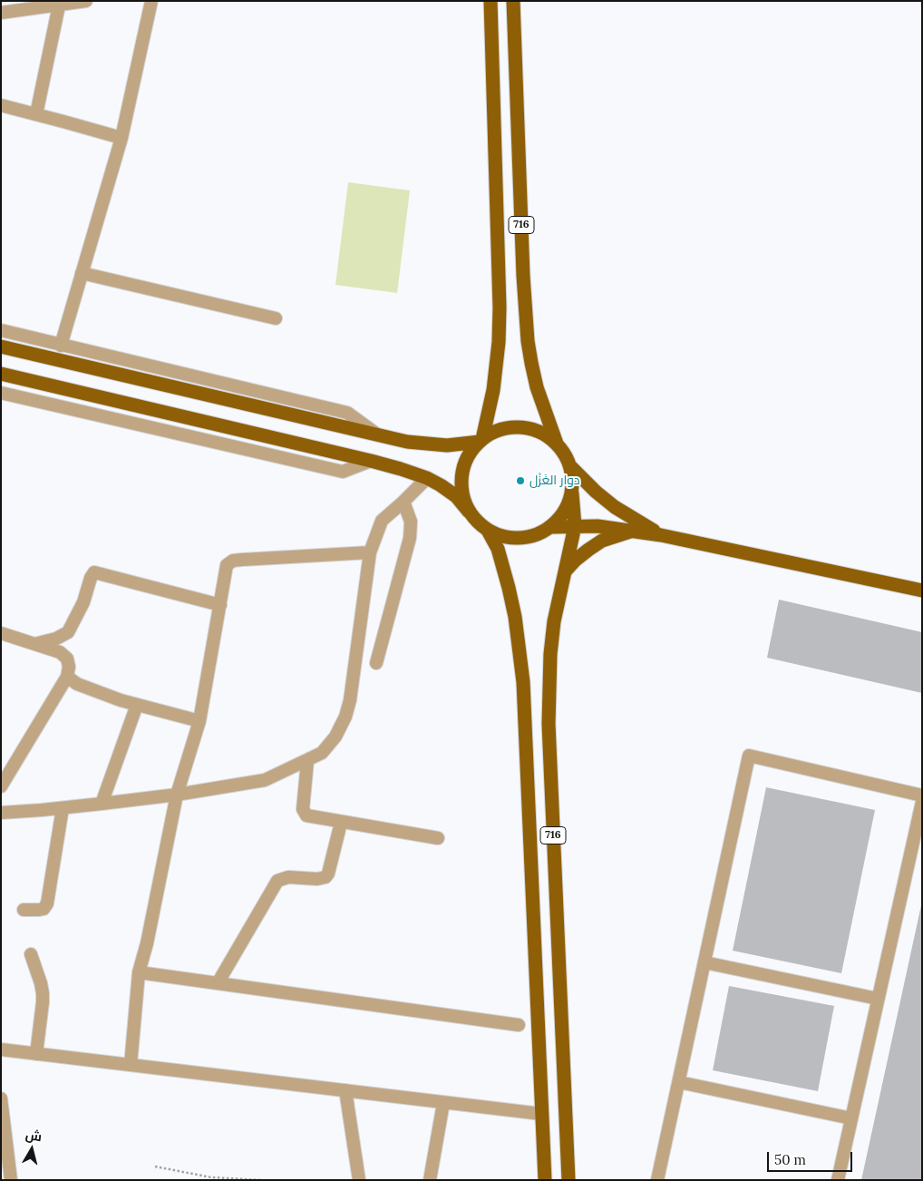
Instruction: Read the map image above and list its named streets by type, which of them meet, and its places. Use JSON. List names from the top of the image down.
{
  "streets": {
    "main road": ["716"]
  },
  "places": ["دوار الغَزْل"],
  "scale_bar": "50 m",
  "north": "top"
}
